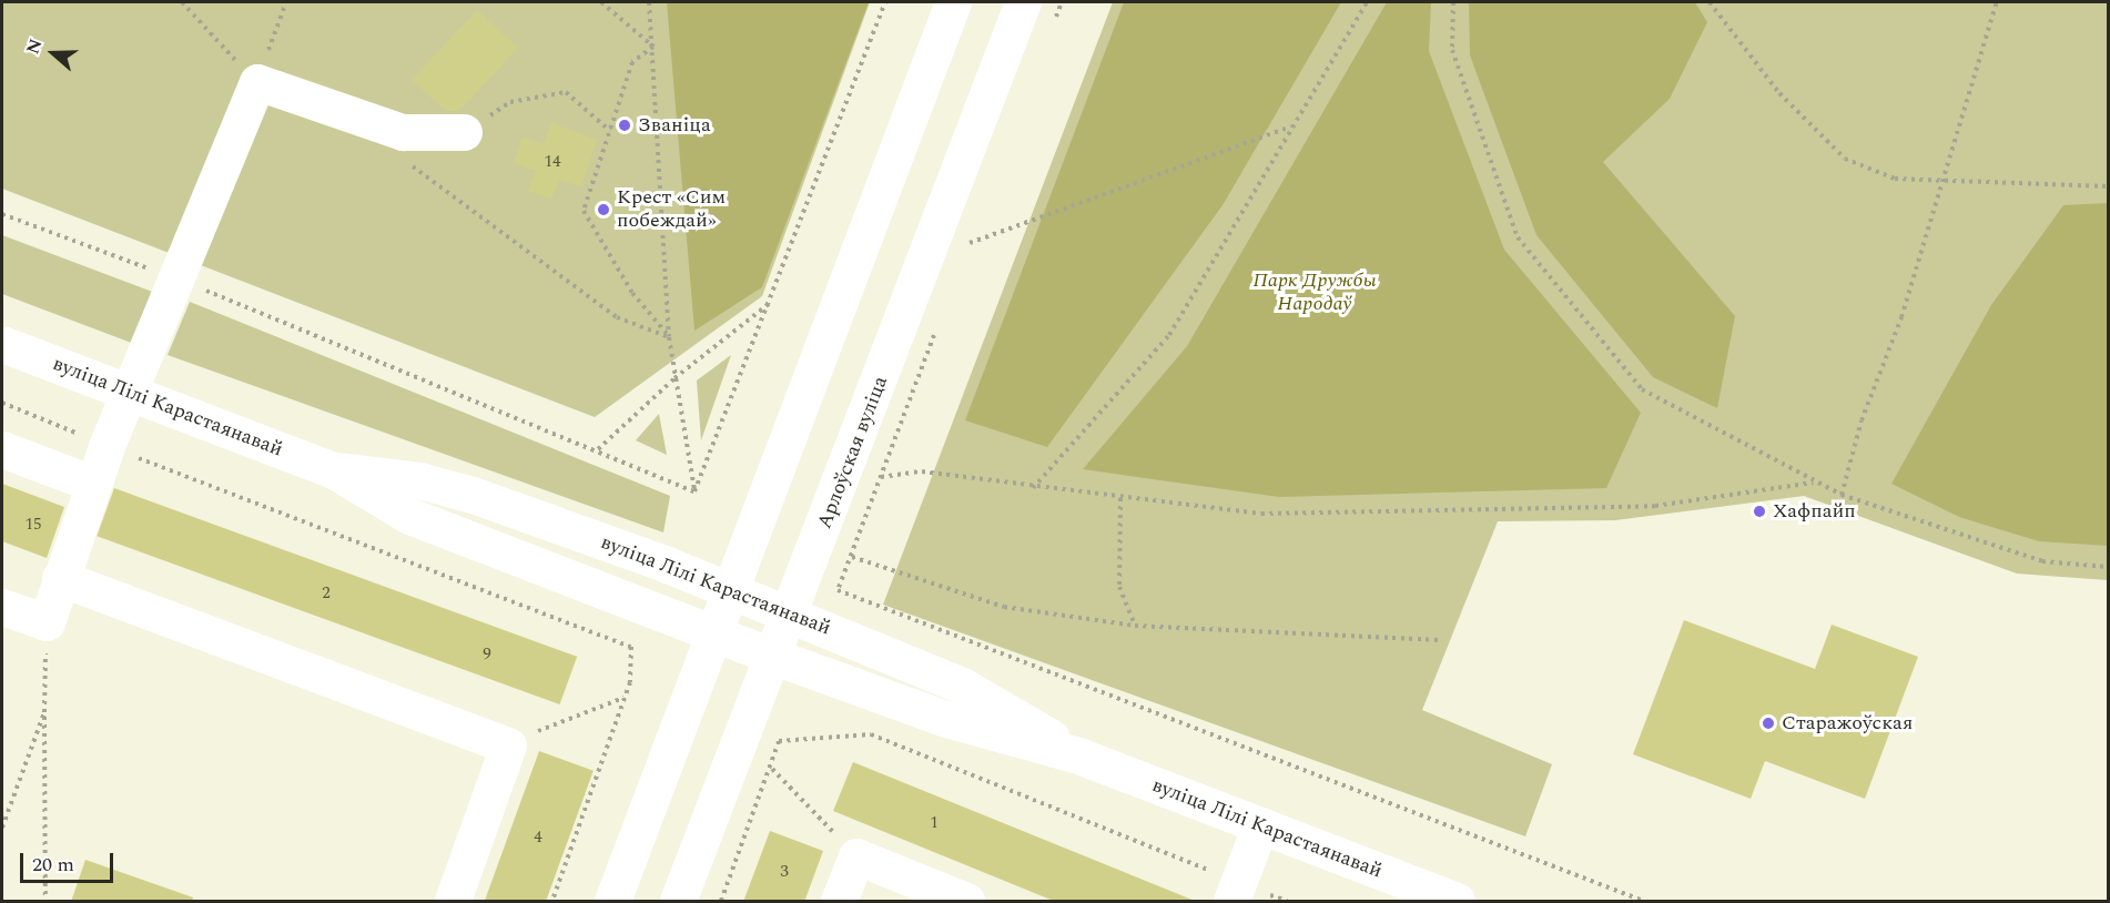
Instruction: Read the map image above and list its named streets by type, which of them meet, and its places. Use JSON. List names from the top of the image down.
{
  "streets": {
    "main road": ["вуліца Лілі Карастаянавай", "Арлоўская вуліца"]
  },
  "crossings": [
    ["вуліца Лілі Карастаянавай", "Арлоўская вуліца"]
  ],
  "parks": ["Парк Дружбы Народаў"],
  "places": [
    "Званіца",
    "Крест «Сим побеждай»",
    "Хафпайп",
    "Старажоўская"
  ],
  "house_numbers": [
    "14",
    "15",
    "2",
    "9",
    "1",
    "4",
    "3"
  ],
  "scale_bar": "20 m",
  "north": "left"
}
